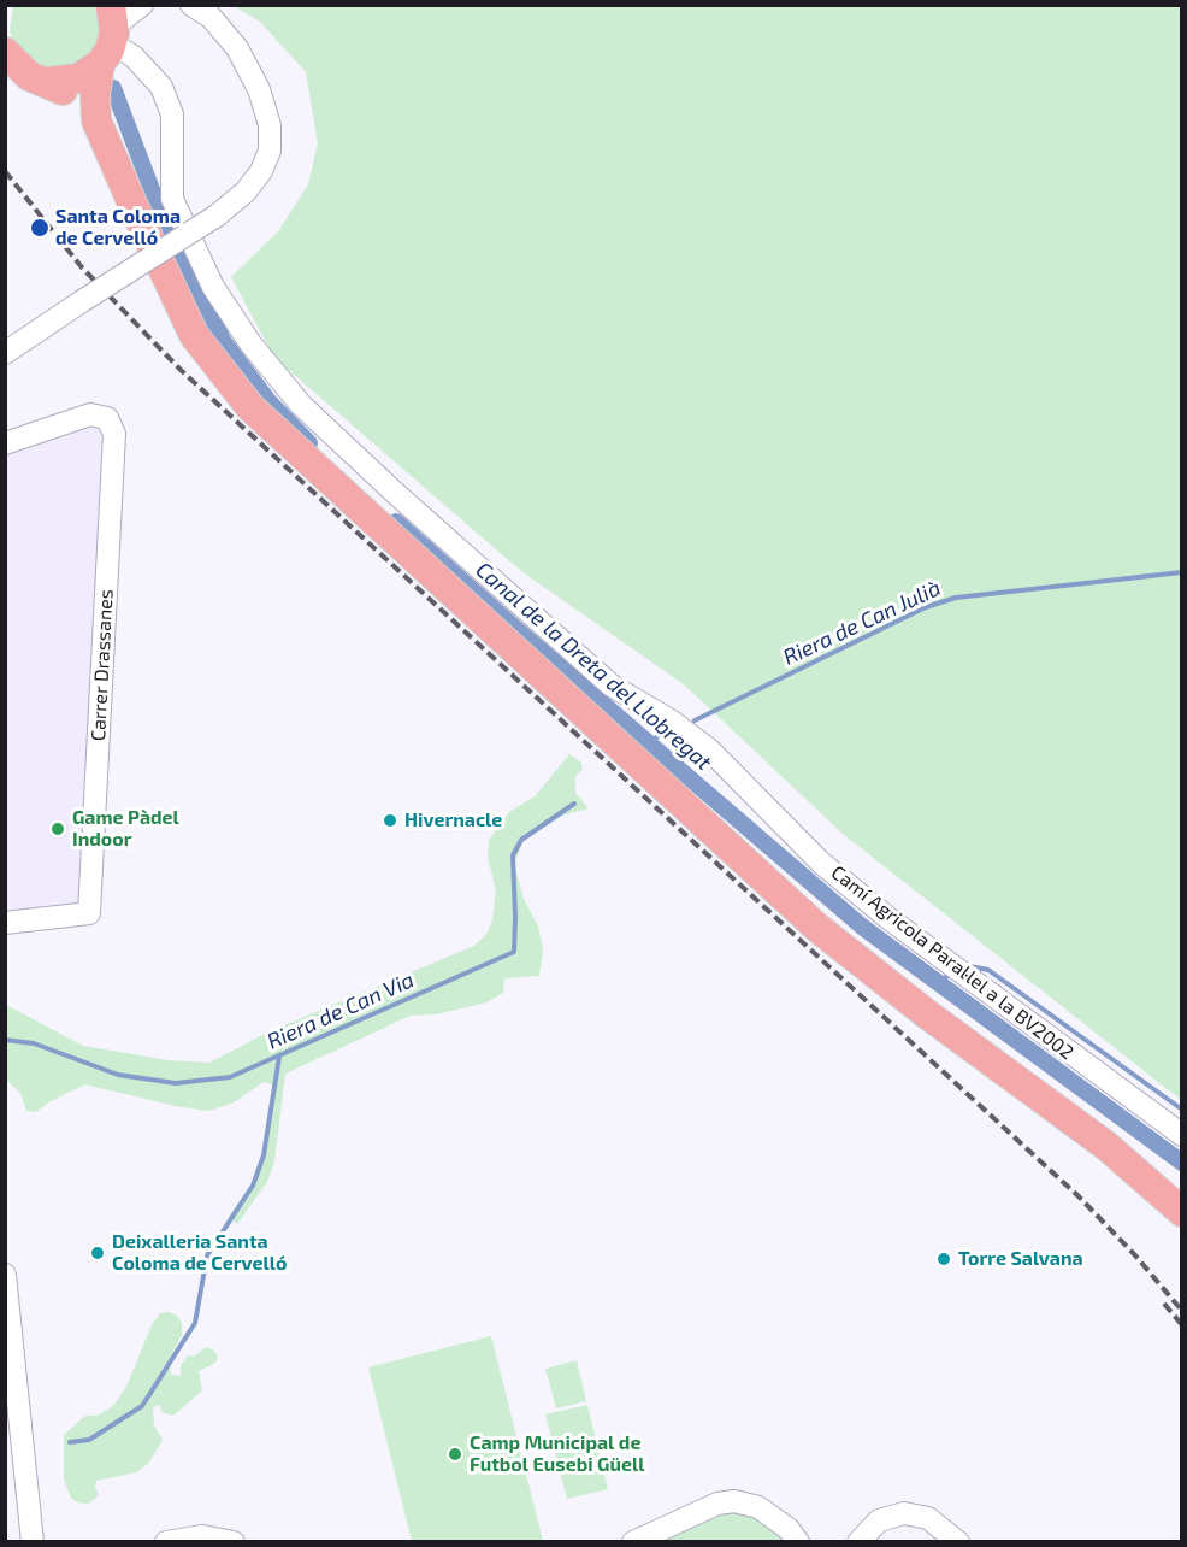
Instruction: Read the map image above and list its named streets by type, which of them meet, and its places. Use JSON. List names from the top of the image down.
{
  "streets": {
    "street": ["Carrer Drassanes", "Camí Agricola Paral·lel a la BV2002"]
  },
  "water": ["Riera de Can Julià", "Canal de la Dreta del Llobregat", "Riera de Can Via"],
  "places": [
    "Santa Coloma de Cervelló",
    "Hivernacle",
    "Game Pàdel Indoor",
    "Deixalleria Santa Coloma de Cervelló",
    "Torre Salvana",
    "Camp Municipal de Futbol Eusebi Güell"
  ]
}
